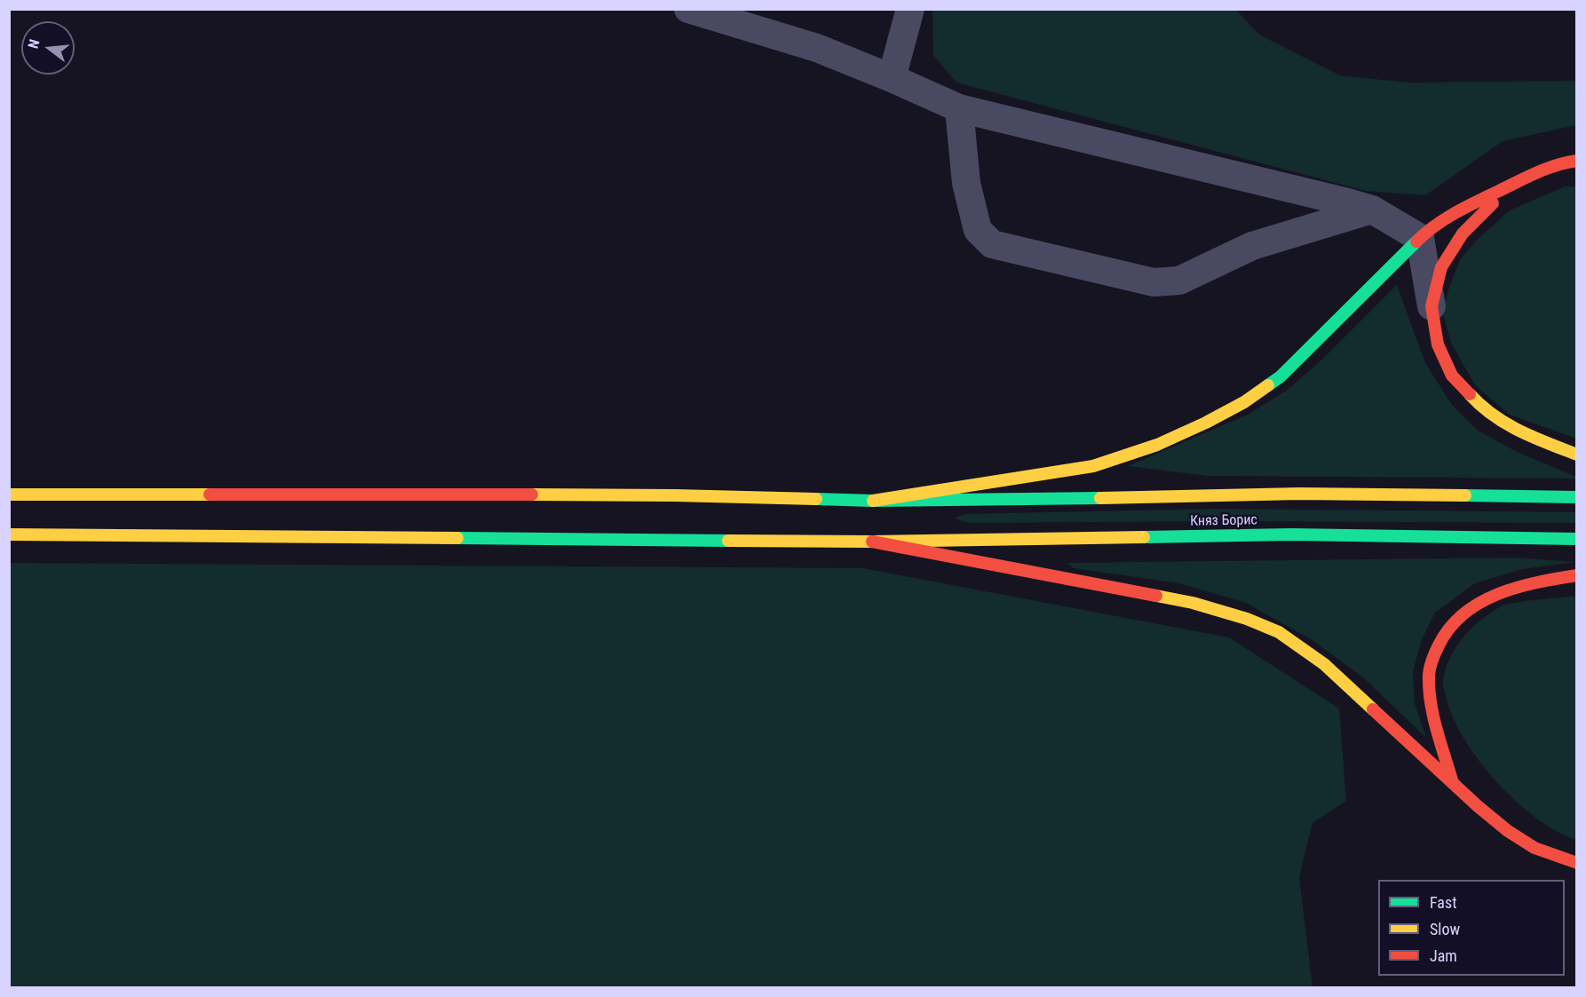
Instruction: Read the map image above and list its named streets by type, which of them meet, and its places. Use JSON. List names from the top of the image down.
{
  "streets": {
    "main road": ["Княз Борис"]
  },
  "legend": ["Fast", "Slow", "Jam"],
  "north": "left"
}
